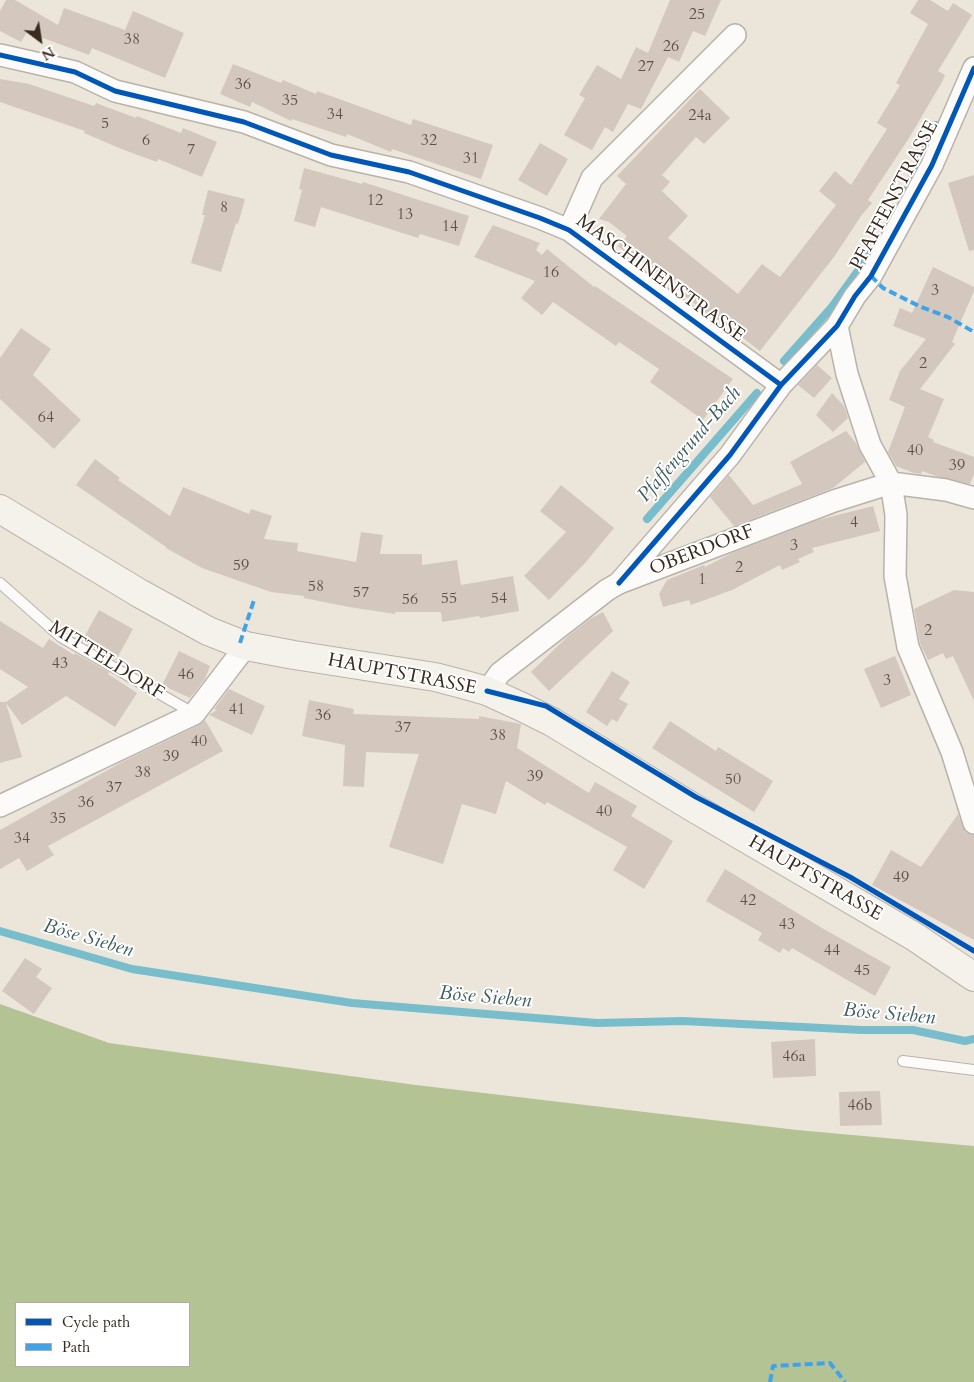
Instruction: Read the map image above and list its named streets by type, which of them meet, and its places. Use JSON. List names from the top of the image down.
{
  "streets": {
    "main road": ["HAUPTSTRASSE"],
    "street": [
      "PFAFFENSTRASSE",
      "MASCHINENSTRASSE",
      "OBERDORF",
      "MITTELDORF"
    ]
  },
  "crossings": [
    ["PFAFFENSTRASSE", "MASCHINENSTRASSE"],
    ["PFAFFENSTRASSE", "OBERDORF"],
    ["OBERDORF", "HAUPTSTRASSE"],
    ["MITTELDORF", "HAUPTSTRASSE"]
  ],
  "water": ["Pfaffengrund-Bach", "Böse Sieben"],
  "house_numbers": [
    "25",
    "38",
    "26",
    "27",
    "36",
    "35",
    "34",
    "24a",
    "5",
    "6",
    "32",
    "7",
    "31",
    "12",
    "8",
    "13",
    "14",
    "16",
    "3",
    "2",
    "64",
    "40",
    "39",
    "4",
    "3",
    "59",
    "2",
    "1",
    "58",
    "57",
    "55",
    "54",
    "56",
    "2",
    "43",
    "46",
    "3",
    "41",
    "36",
    "37",
    "38",
    "40",
    "39",
    "38",
    "39",
    "50",
    "37",
    "36",
    "40",
    "35",
    "34",
    "49",
    "42",
    "43",
    "44",
    "45",
    "46a",
    "46b"
  ],
  "legend": ["Cycle path", "Path"],
  "north": "bottom right"
}
